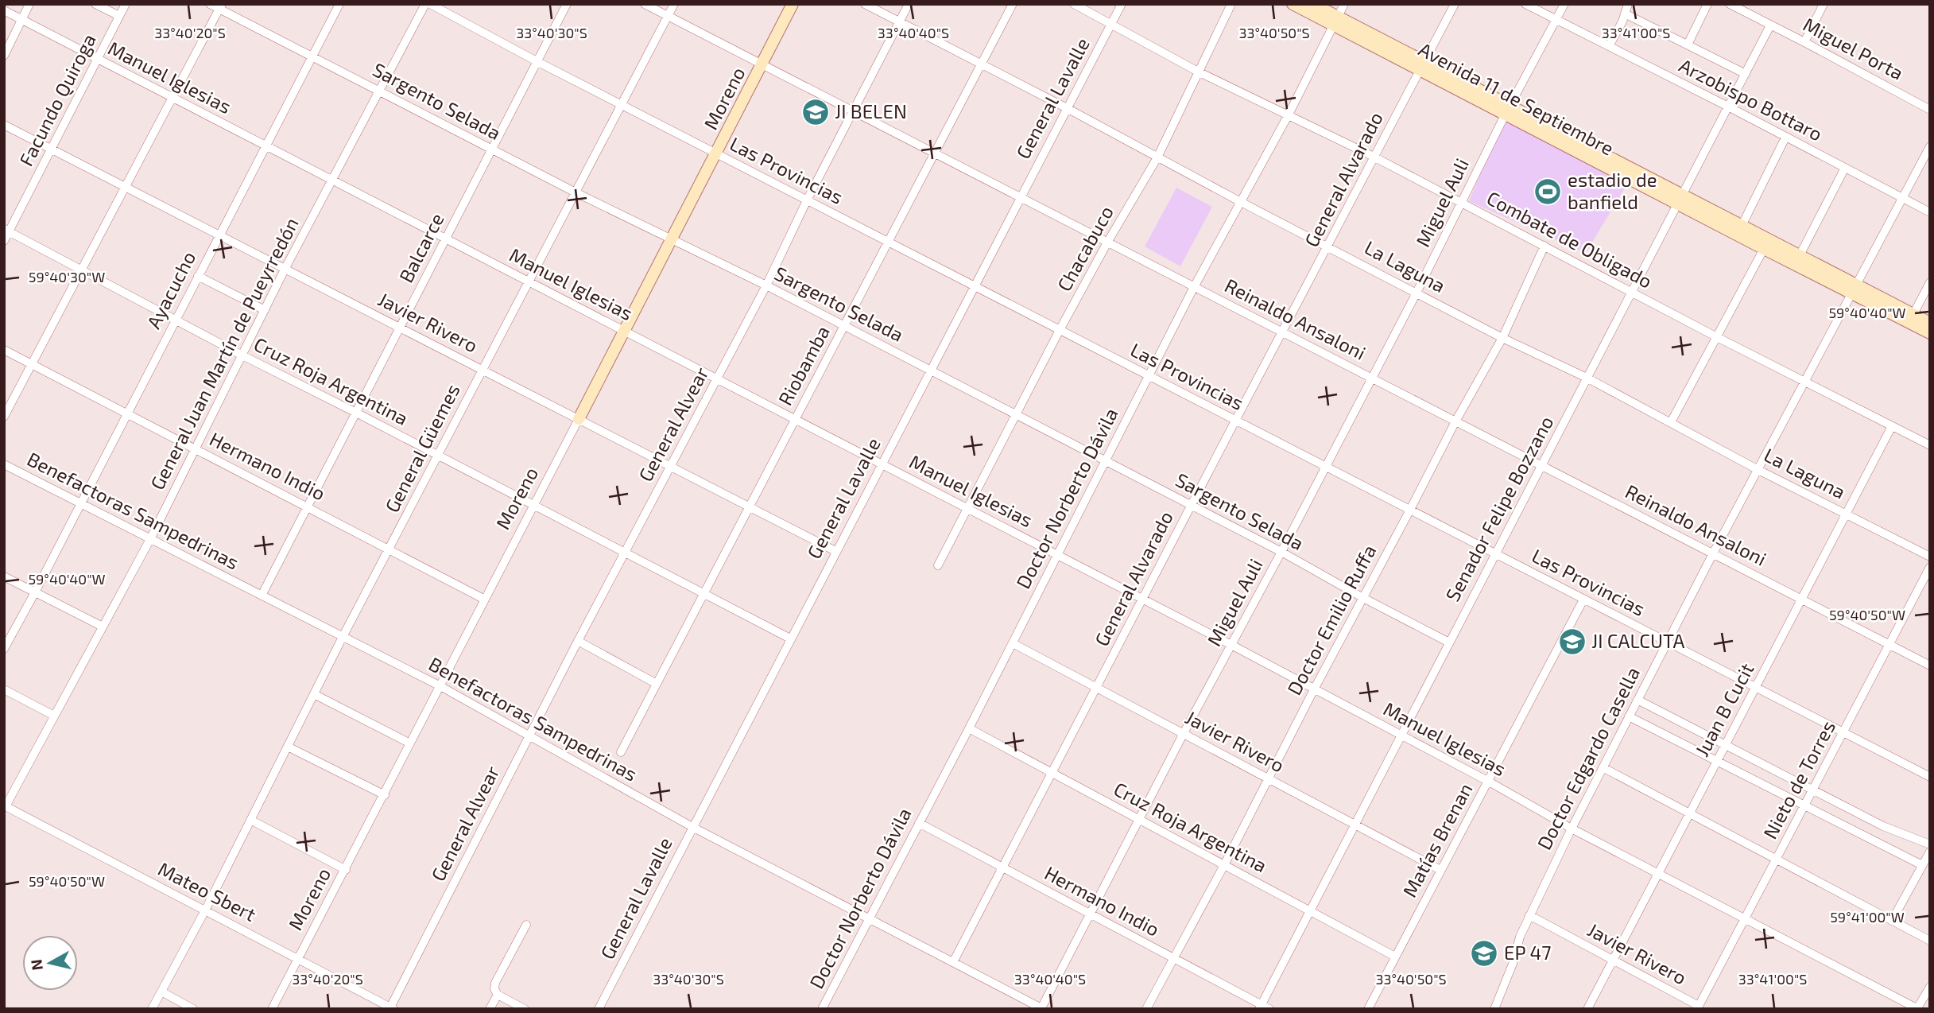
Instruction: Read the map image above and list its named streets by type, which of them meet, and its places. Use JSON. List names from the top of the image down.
{
  "streets": {
    "main road": ["Moreno", "Avenida 11 de Septiembre"],
    "street": [
      "Miguel Porta",
      "Manuel Iglesias",
      "General Lavalle",
      "Facundo Quiroga",
      "Arzobispo Bottaro",
      "Sargento Selada",
      "Las Provincias",
      "General Alvarado",
      "Miguel Auli",
      "Combate de Obligado",
      "Balcarce",
      "Chacabuco",
      "La Laguna",
      "Ayacucho",
      "Reinaldo Ansaloni",
      "Javier Rivero",
      "General Juan Martín de Pueyrredón",
      "Riobamba",
      "Cruz Roja Argentina",
      "General Alvear",
      "General Güemes",
      "Hermano Indio",
      "Doctor Norberto Dávila",
      "Senador Felipe Bozzano",
      "Benefactoras Sampedrinas",
      "Doctor Emilio Ruffa",
      "Juan B Cucit",
      "Doctor Edgardo Casella",
      "Nieto de Torres",
      "Matías Brenan",
      "Mateo Sbert"
    ]
  },
  "crossings": [
    ["Miguel Porta", "Senador Felipe Bozzano"],
    ["Manuel Iglesias", "Moreno"],
    ["Manuel Iglesias", "General Lavalle"],
    ["Manuel Iglesias", "Facundo Quiroga"],
    ["Manuel Iglesias", "General Alvarado"],
    ["Manuel Iglesias", "Miguel Auli"],
    ["Manuel Iglesias", "Balcarce"],
    ["Manuel Iglesias", "Chacabuco"],
    ["Manuel Iglesias", "Ayacucho"],
    ["Manuel Iglesias", "General Juan Martín de Pueyrredón"],
    ["Manuel Iglesias", "Riobamba"],
    ["Manuel Iglesias", "General Alvear"],
    ["Manuel Iglesias", "General Güemes"],
    ["Manuel Iglesias", "Doctor Norberto Dávila"],
    ["Manuel Iglesias", "Senador Felipe Bozzano"],
    ["Manuel Iglesias", "Doctor Emilio Ruffa"],
    ["Manuel Iglesias", "Juan B Cucit"],
    ["Manuel Iglesias", "Doctor Edgardo Casella"],
    ["Manuel Iglesias", "Nieto de Torres"],
    ["Manuel Iglesias", "Matías Brenan"],
    ["Moreno", "Sargento Selada"],
    ["Moreno", "Las Provincias"],
    ["Moreno", "Reinaldo Ansaloni"],
    ["Moreno", "Javier Rivero"],
    ["Moreno", "Cruz Roja Argentina"],
    ["Moreno", "Hermano Indio"],
    ["Moreno", "Benefactoras Sampedrinas"],
    ["Moreno", "Mateo Sbert"],
    ["General Lavalle", "Sargento Selada"],
    ["General Lavalle", "Las Provincias"],
    ["General Lavalle", "Combate de Obligado"],
    ["General Lavalle", "La Laguna"],
    ["General Lavalle", "Reinaldo Ansaloni"],
    ["General Lavalle", "Javier Rivero"],
    ["General Lavalle", "Cruz Roja Argentina"],
    ["General Lavalle", "Benefactoras Sampedrinas"],
    ["Avenida 11 de Septiembre", "General Alvarado"],
    ["Avenida 11 de Septiembre", "Miguel Auli"],
    ["Avenida 11 de Septiembre", "Doctor Norberto Dávila"],
    ["Avenida 11 de Septiembre", "Senador Felipe Bozzano"],
    ["Avenida 11 de Septiembre", "Doctor Edgardo Casella"],
    ["Facundo Quiroga", "Javier Rivero"],
    ["Facundo Quiroga", "Cruz Roja Argentina"],
    ["Arzobispo Bottaro", "Miguel Auli"],
    ["Arzobispo Bottaro", "Senador Felipe Bozzano"],
    ["Arzobispo Bottaro", "Doctor Edgardo Casella"],
    ["Sargento Selada", "General Alvarado"],
    ["Sargento Selada", "Miguel Auli"],
    ["Sargento Selada", "Balcarce"],
    ["Sargento Selada", "Chacabuco"],
    ["Sargento Selada", "Ayacucho"],
    ["Sargento Selada", "General Juan Martín de Pueyrredón"],
    ["Sargento Selada", "Riobamba"],
    ["Sargento Selada", "General Alvear"],
    ["Sargento Selada", "General Güemes"],
    ["Sargento Selada", "Doctor Norberto Dávila"],
    ["Sargento Selada", "Senador Felipe Bozzano"],
    ["Sargento Selada", "Doctor Emilio Ruffa"],
    ["Las Provincias", "General Alvarado"],
    ["Las Provincias", "Miguel Auli"],
    ["Las Provincias", "Balcarce"],
    ["Las Provincias", "Chacabuco"],
    ["Las Provincias", "Riobamba"],
    ["Las Provincias", "General Alvear"],
    ["Las Provincias", "General Güemes"],
    ["Las Provincias", "Doctor Norberto Dávila"],
    ["Las Provincias", "Senador Felipe Bozzano"],
    ["Las Provincias", "Doctor Emilio Ruffa"],
    ["Las Provincias", "Juan B Cucit"],
    ["Las Provincias", "Doctor Edgardo Casella"],
    ["Las Provincias", "Nieto de Torres"],
    ["Las Provincias", "Matías Brenan"],
    ["General Alvarado", "Combate de Obligado"],
    ["General Alvarado", "La Laguna"],
    ["General Alvarado", "Reinaldo Ansaloni"],
    ["General Alvarado", "Javier Rivero"],
    ["General Alvarado", "Cruz Roja Argentina"],
    ["General Alvarado", "Hermano Indio"],
    ["General Alvarado", "Benefactoras Sampedrinas"],
    ["Miguel Auli", "Combate de Obligado"],
    ["Miguel Auli", "La Laguna"],
    ["Miguel Auli", "Reinaldo Ansaloni"],
    ["Miguel Auli", "Javier Rivero"],
    ["Miguel Auli", "Cruz Roja Argentina"],
    ["Miguel Auli", "Hermano Indio"],
    ["Miguel Auli", "Benefactoras Sampedrinas"],
    ["Combate de Obligado", "Chacabuco"],
    ["Combate de Obligado", "Doctor Norberto Dávila"],
    ["Combate de Obligado", "Senador Felipe Bozzano"],
    ["Combate de Obligado", "Doctor Emilio Ruffa"],
    ["Combate de Obligado", "Juan B Cucit"],
    ["Combate de Obligado", "Doctor Edgardo Casella"],
    ["Balcarce", "Javier Rivero"],
    ["Balcarce", "Cruz Roja Argentina"],
    ["Balcarce", "Hermano Indio"],
    ["Balcarce", "Benefactoras Sampedrinas"],
    ["Chacabuco", "La Laguna"],
    ["Chacabuco", "Reinaldo Ansaloni"],
    ["La Laguna", "Riobamba"],
    ["La Laguna", "General Alvear"],
    ["La Laguna", "Doctor Norberto Dávila"],
    ["La Laguna", "Senador Felipe Bozzano"],
    ["La Laguna", "Doctor Emilio Ruffa"],
    ["La Laguna", "Juan B Cucit"],
    ["La Laguna", "Doctor Edgardo Casella"],
    ["Ayacucho", "Javier Rivero"],
    ["Ayacucho", "Cruz Roja Argentina"],
    ["Ayacucho", "Hermano Indio"],
    ["Ayacucho", "Benefactoras Sampedrinas"],
    ["Reinaldo Ansaloni", "Riobamba"],
    ["Reinaldo Ansaloni", "General Alvear"],
    ["Reinaldo Ansaloni", "General Güemes"],
    ["Reinaldo Ansaloni", "Doctor Norberto Dávila"],
    ["Reinaldo Ansaloni", "Senador Felipe Bozzano"],
    ["Reinaldo Ansaloni", "Doctor Emilio Ruffa"],
    ["Reinaldo Ansaloni", "Juan B Cucit"],
    ["Reinaldo Ansaloni", "Doctor Edgardo Casella"],
    ["Reinaldo Ansaloni", "Nieto de Torres"],
    ["Javier Rivero", "General Juan Martín de Pueyrredón"],
    ["Javier Rivero", "Riobamba"],
    ["Javier Rivero", "General Alvear"],
    ["Javier Rivero", "General Güemes"],
    ["Javier Rivero", "Doctor Norberto Dávila"],
    ["Javier Rivero", "Senador Felipe Bozzano"],
    ["Javier Rivero", "Doctor Emilio Ruffa"],
    ["Javier Rivero", "Juan B Cucit"],
    ["Javier Rivero", "Doctor Edgardo Casella"],
    ["Javier Rivero", "Nieto de Torres"],
    ["Javier Rivero", "Matías Brenan"],
    ["General Juan Martín de Pueyrredón", "Cruz Roja Argentina"],
    ["General Juan Martín de Pueyrredón", "Hermano Indio"],
    ["General Juan Martín de Pueyrredón", "Benefactoras Sampedrinas"],
    ["General Juan Martín de Pueyrredón", "Mateo Sbert"],
    ["Riobamba", "Cruz Roja Argentina"],
    ["Cruz Roja Argentina", "General Alvear"],
    ["Cruz Roja Argentina", "General Güemes"],
    ["Cruz Roja Argentina", "Doctor Norberto Dávila"],
    ["Cruz Roja Argentina", "Senador Felipe Bozzano"],
    ["Cruz Roja Argentina", "Doctor Emilio Ruffa"],
    ["Cruz Roja Argentina", "Matías Brenan"],
    ["General Alvear", "Benefactoras Sampedrinas"],
    ["General Alvear", "Mateo Sbert"],
    ["General Güemes", "Hermano Indio"],
    ["General Güemes", "Benefactoras Sampedrinas"],
    ["General Güemes", "Mateo Sbert"],
    ["Hermano Indio", "Doctor Norberto Dávila"],
    ["Hermano Indio", "Senador Felipe Bozzano"],
    ["Hermano Indio", "Doctor Emilio Ruffa"],
    ["Doctor Norberto Dávila", "Benefactoras Sampedrinas"]
  ],
  "places": {
    "school or university": ["JI BELEN", "JI CALCUTA", "EP 47"],
    "sports": ["estadio de banfield"]
  },
  "north": "left",
  "coordinates": [
    "33°40'20\"S",
    "33°40'30\"S",
    "33°40'40\"S",
    "33°40'50\"S",
    "33°41'00\"S",
    "59°40'30\"W",
    "59°40'40\"W",
    "59°40'50\"W",
    "59°41'00\"W"
  ]
}
